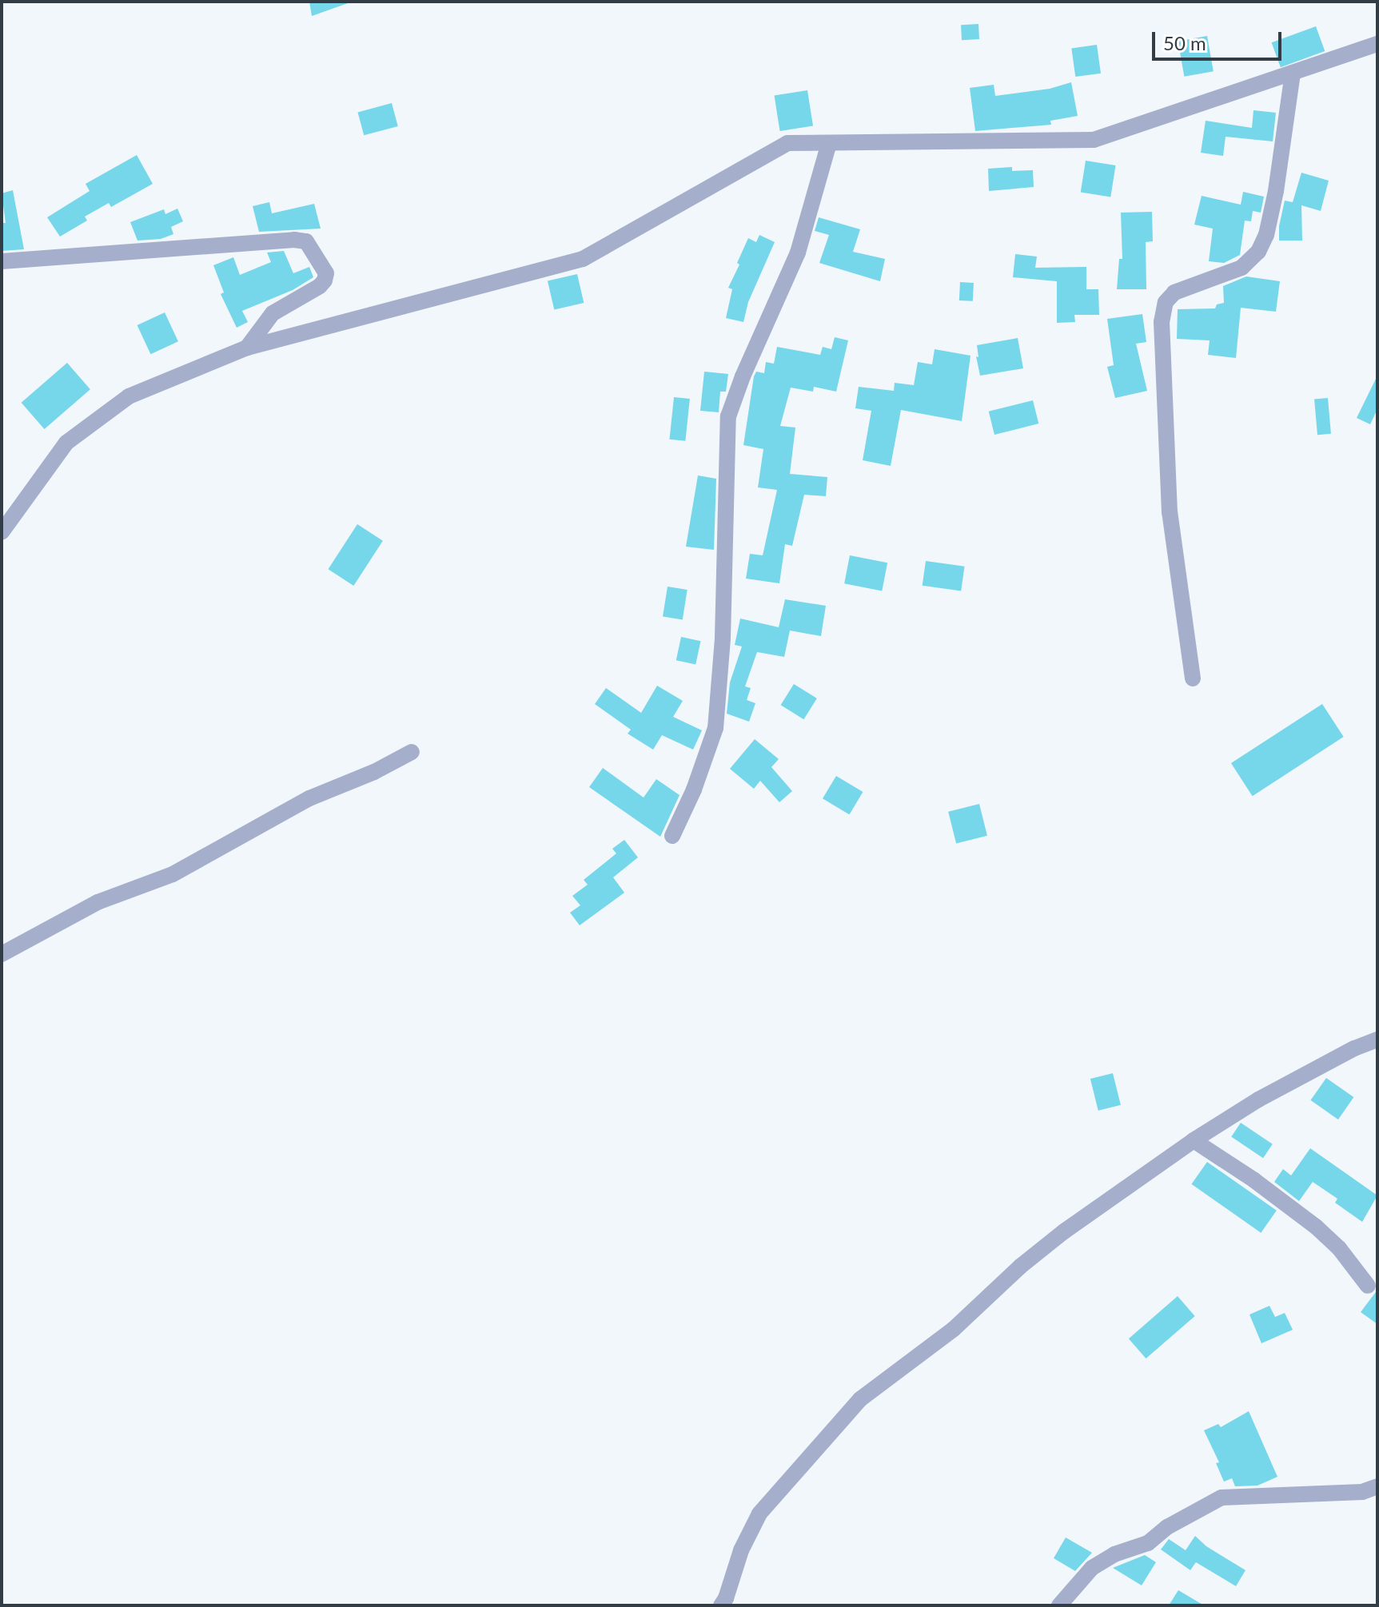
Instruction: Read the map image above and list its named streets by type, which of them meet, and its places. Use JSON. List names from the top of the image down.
{
  "scale_bar": "50 m"
}
